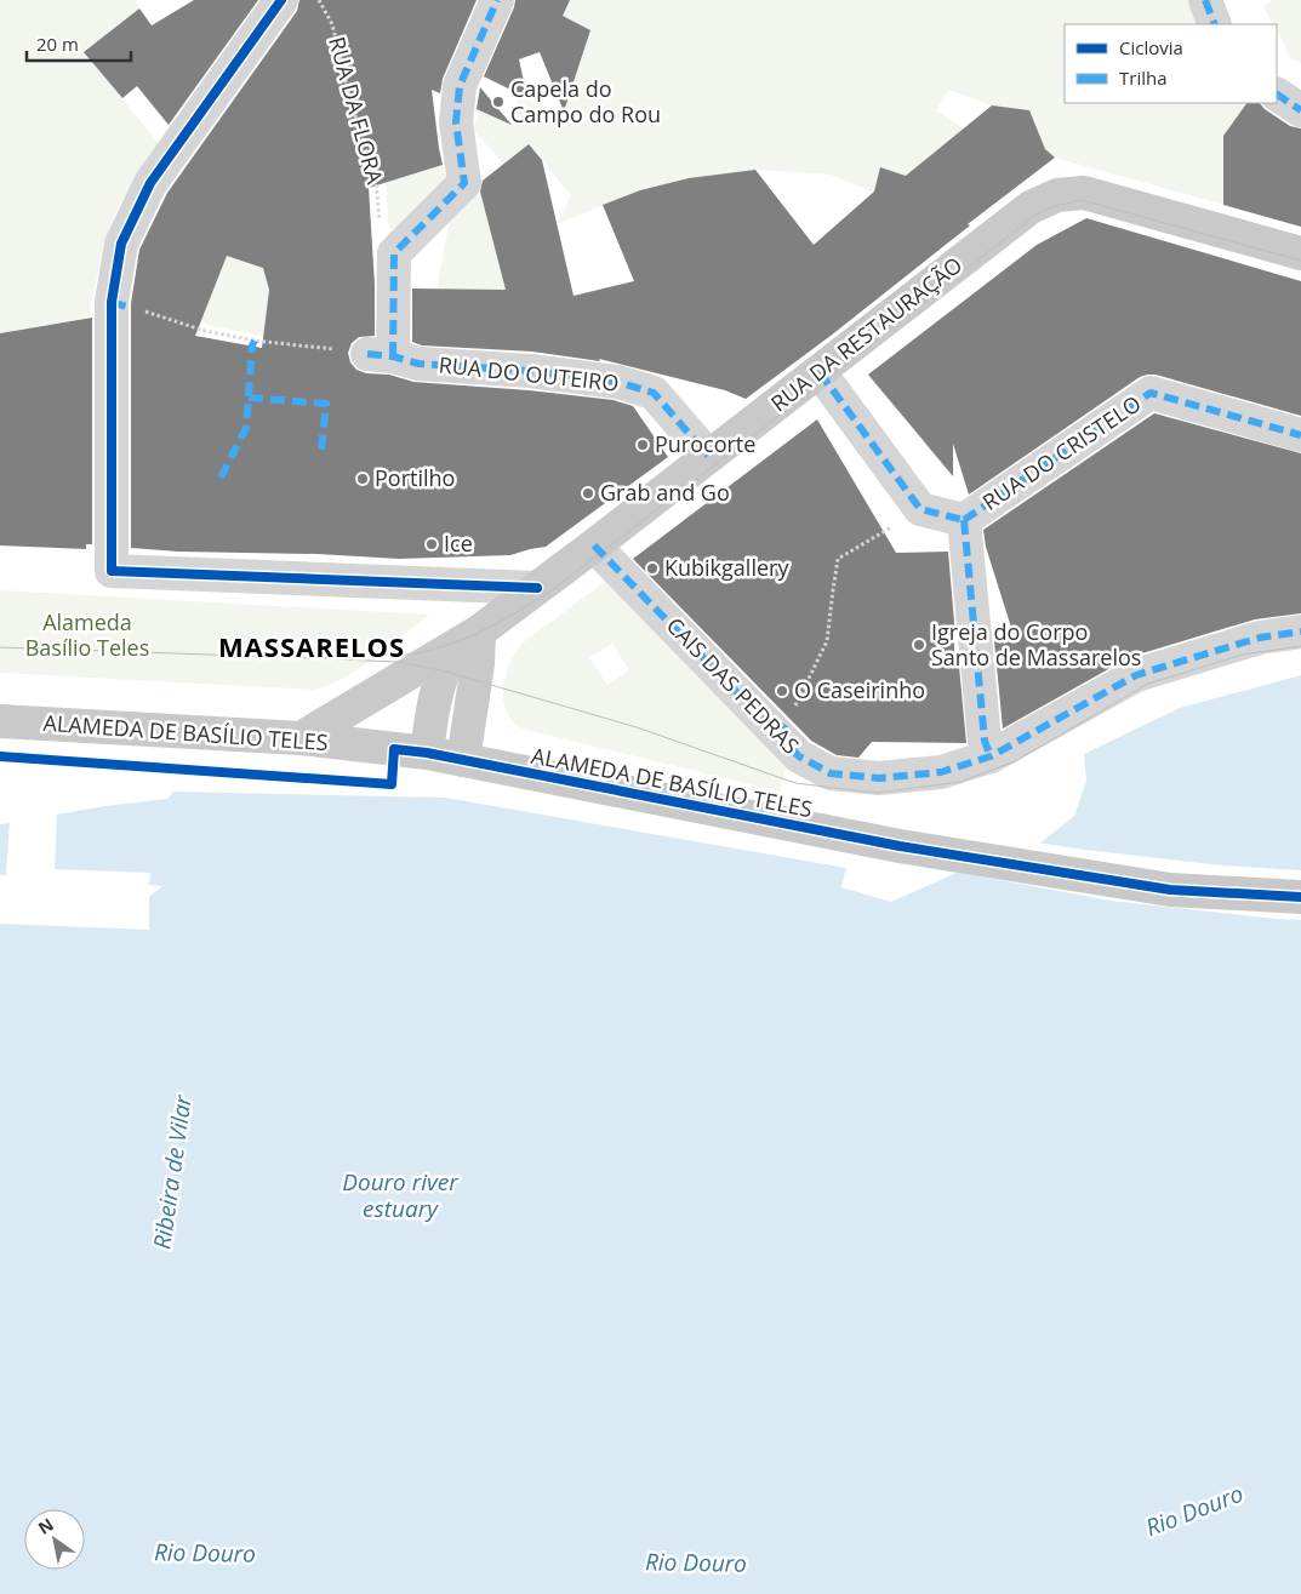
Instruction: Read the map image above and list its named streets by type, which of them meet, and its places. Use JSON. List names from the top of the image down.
{
  "streets": {
    "main road": ["RUA DA RESTAURAÇÃO", "ALAMEDA DE BASÍLIO TELES"],
    "street": ["RUA DO OUTEIRO", "RUA DO CRISTELO", "CAIS DAS PEDRAS"],
    "path": ["RUA DA FLORA"]
  },
  "crossings": [
    ["RUA DA RESTAURAÇÃO", "RUA DO OUTEIRO"],
    ["RUA DA RESTAURAÇÃO", "CAIS DAS PEDRAS"],
    ["RUA DA RESTAURAÇÃO", "ALAMEDA DE BASÍLIO TELES"]
  ],
  "districts": ["MASSARELOS"],
  "water": ["Ribeira de Vilar", "Douro river estuary", "Rio Douro"],
  "parks": ["Alameda Basílio Teles"],
  "places": [
    "Capela do Campo do Rou",
    "Purocorte",
    "Portilho",
    "Grab and Go",
    "Ice",
    "Kubikgallery",
    "Igreja do Corpo Santo de Massarelos",
    "O Caseirinho"
  ],
  "legend": ["Ciclovia", "Trilha"],
  "scale_bar": "20 m",
  "north": "top left"
}
